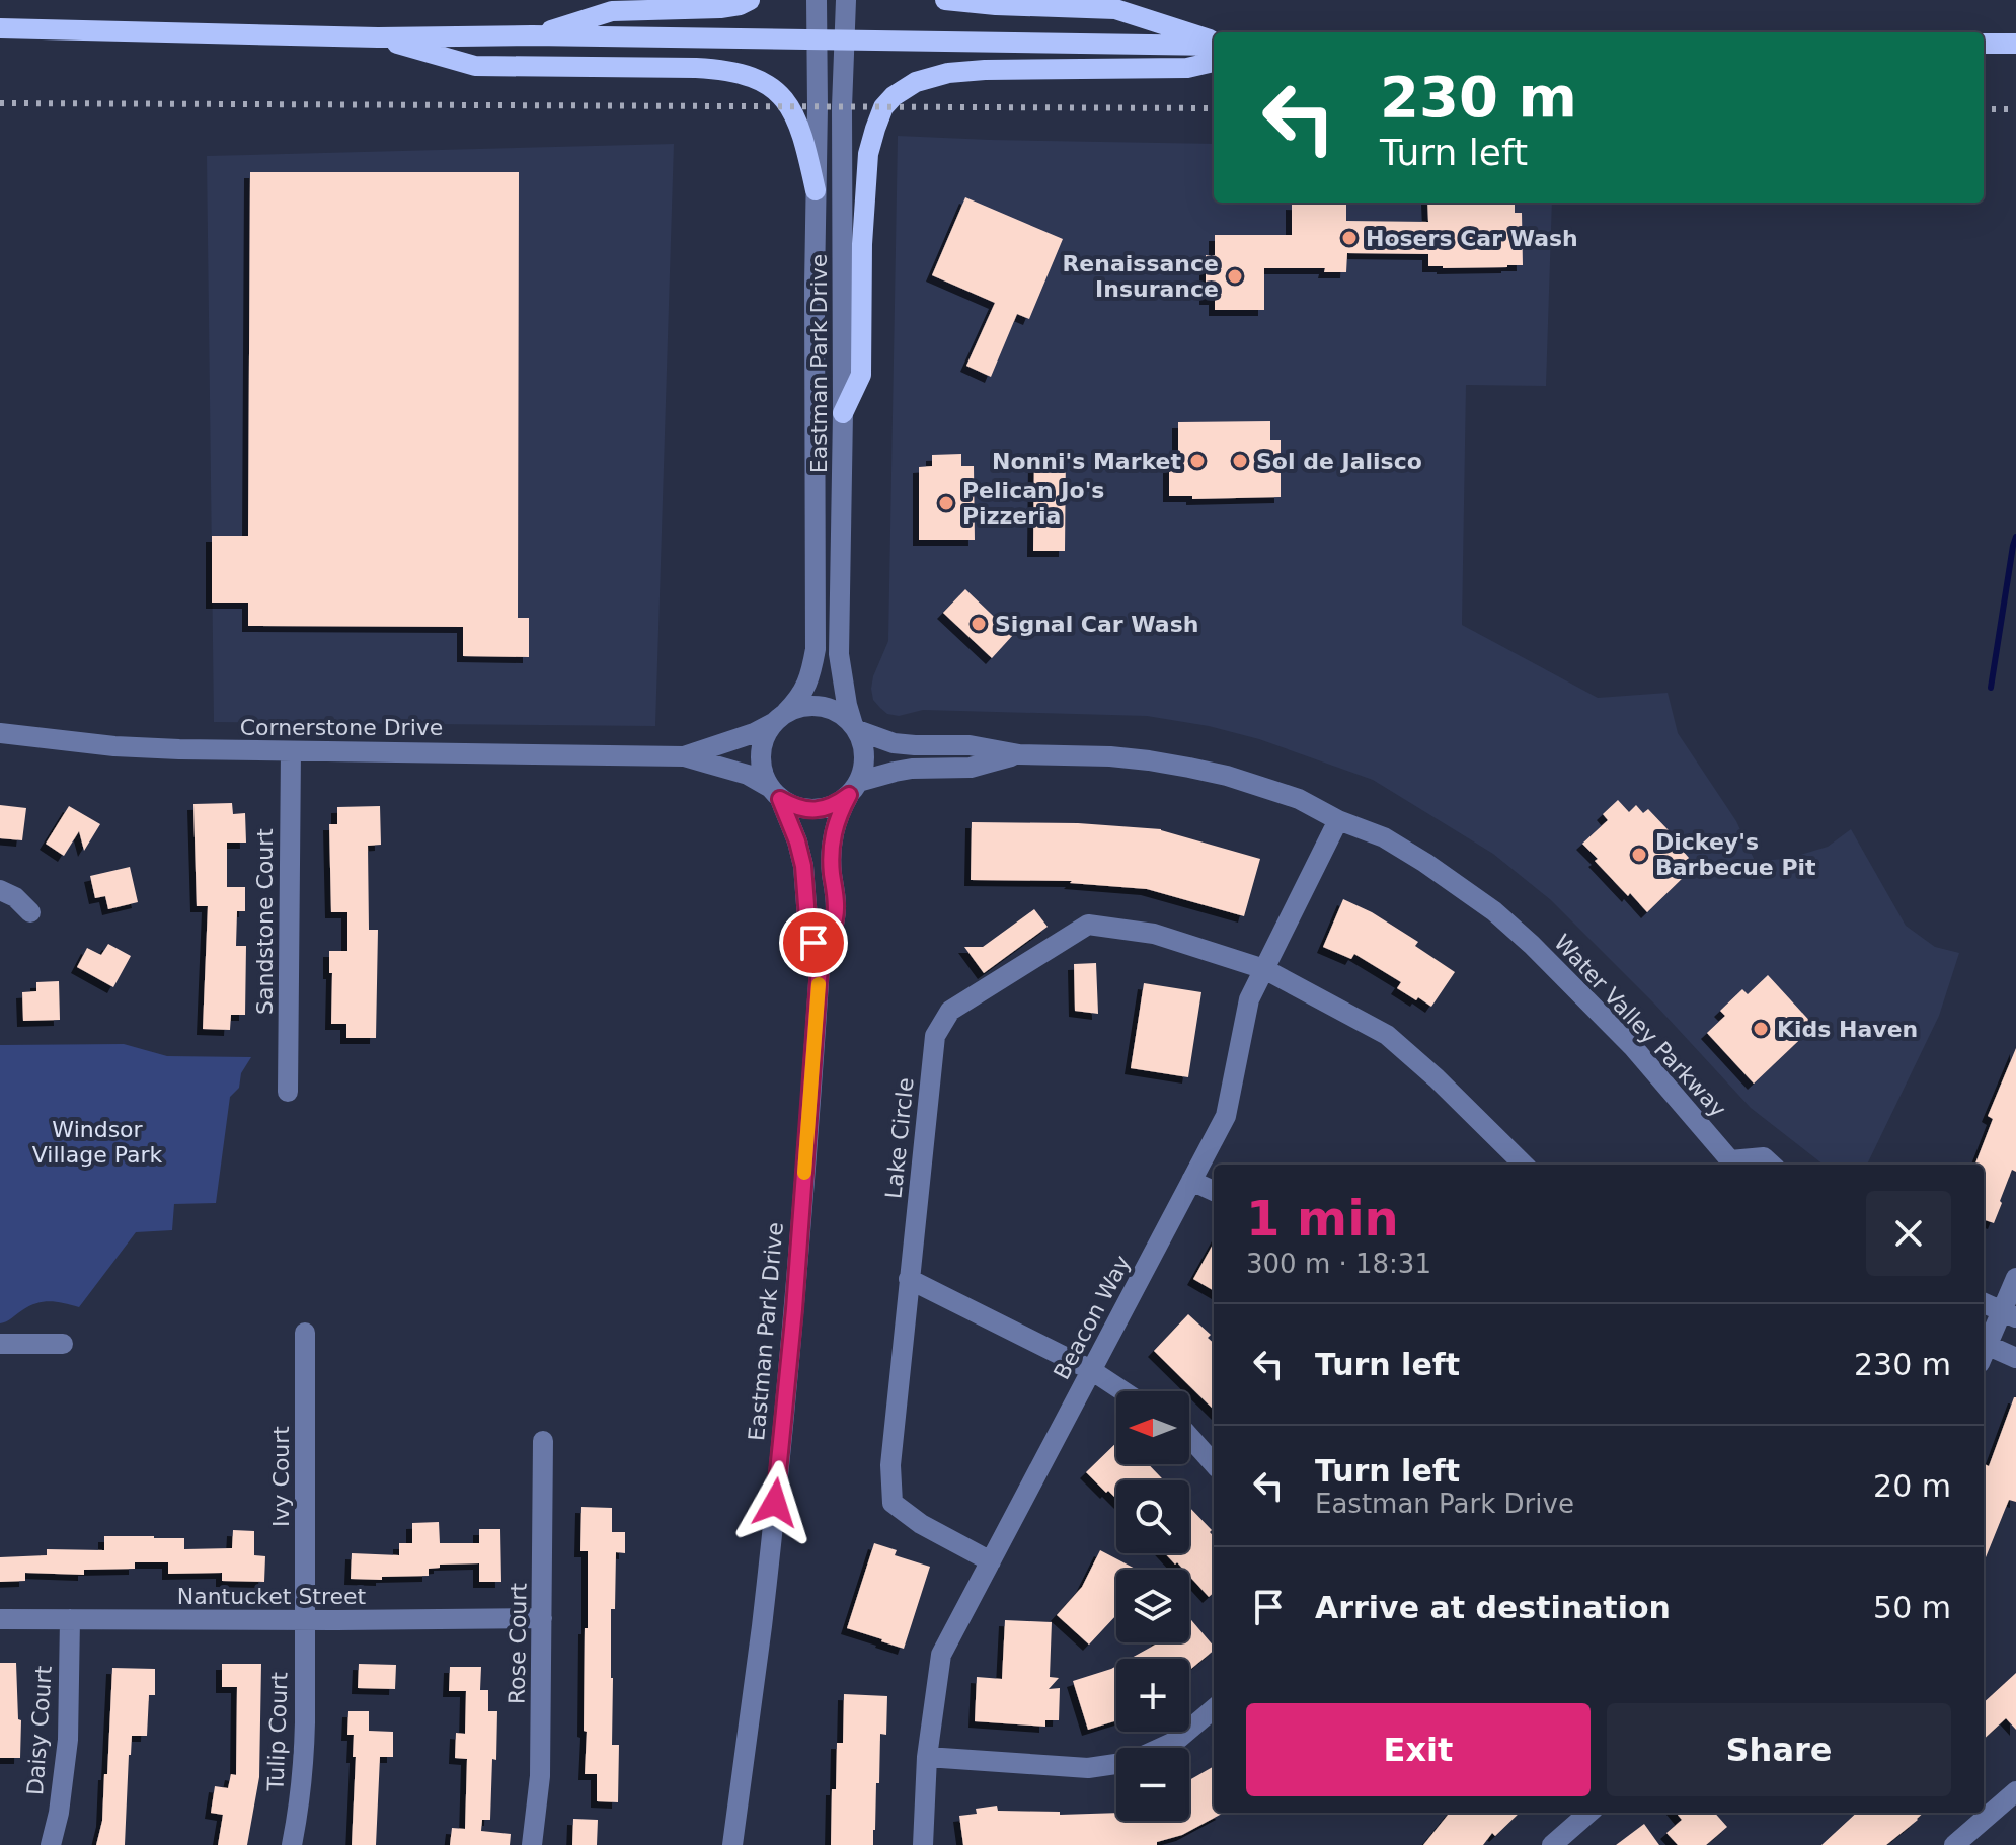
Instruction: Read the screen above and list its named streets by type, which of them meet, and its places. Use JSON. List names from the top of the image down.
{
  "streets": {
    "street": [
      "Eastman Park Drive",
      "Cornerstone Drive",
      "Sandstone Court",
      "Water Valley Parkway",
      "Lake Circle",
      "Beacon Way",
      "Ivy Court",
      "Nantucket Street",
      "Rose Court",
      "Daisy Court",
      "Tulip Court"
    ]
  },
  "crossings": [
    ["Eastman Park Drive", "Cornerstone Drive"],
    ["Eastman Park Drive", "Water Valley Parkway"],
    ["Cornerstone Drive", "Sandstone Court"],
    ["Cornerstone Drive", "Water Valley Parkway"],
    ["Water Valley Parkway", "Beacon Way"],
    ["Lake Circle", "Beacon Way"],
    ["Ivy Court", "Nantucket Street"],
    ["Ivy Court", "Tulip Court"],
    ["Nantucket Street", "Rose Court"],
    ["Nantucket Street", "Daisy Court"],
    ["Nantucket Street", "Tulip Court"]
  ],
  "parks": ["Windsor Village Park"],
  "places": [
    "Hosers Car Wash",
    "Renaissance Insurance",
    "Nonni's Market",
    "Sol de Jalisco",
    "Pelican Jo's Pizzeria",
    "Signal Car Wash",
    "Dickey's Barbecue Pit",
    "Kids Haven"
  ],
  "north": "left",
  "page": {
    "turn": ["230 m", "Turn left"],
    "heading": ["1 min", "300 m · 18:31"],
    "list": [
      {
        "name": "Turn left",
        "value": "230 m"
      },
      {
        "name": "Turn left",
        "note": "Eastman Park Drive",
        "value": "20 m"
      },
      {
        "name": "Arrive at destination",
        "value": "50 m"
      }
    ],
    "map_buttons": ["+", "−"],
    "buttons": ["Exit", "Share"]
  }
}
